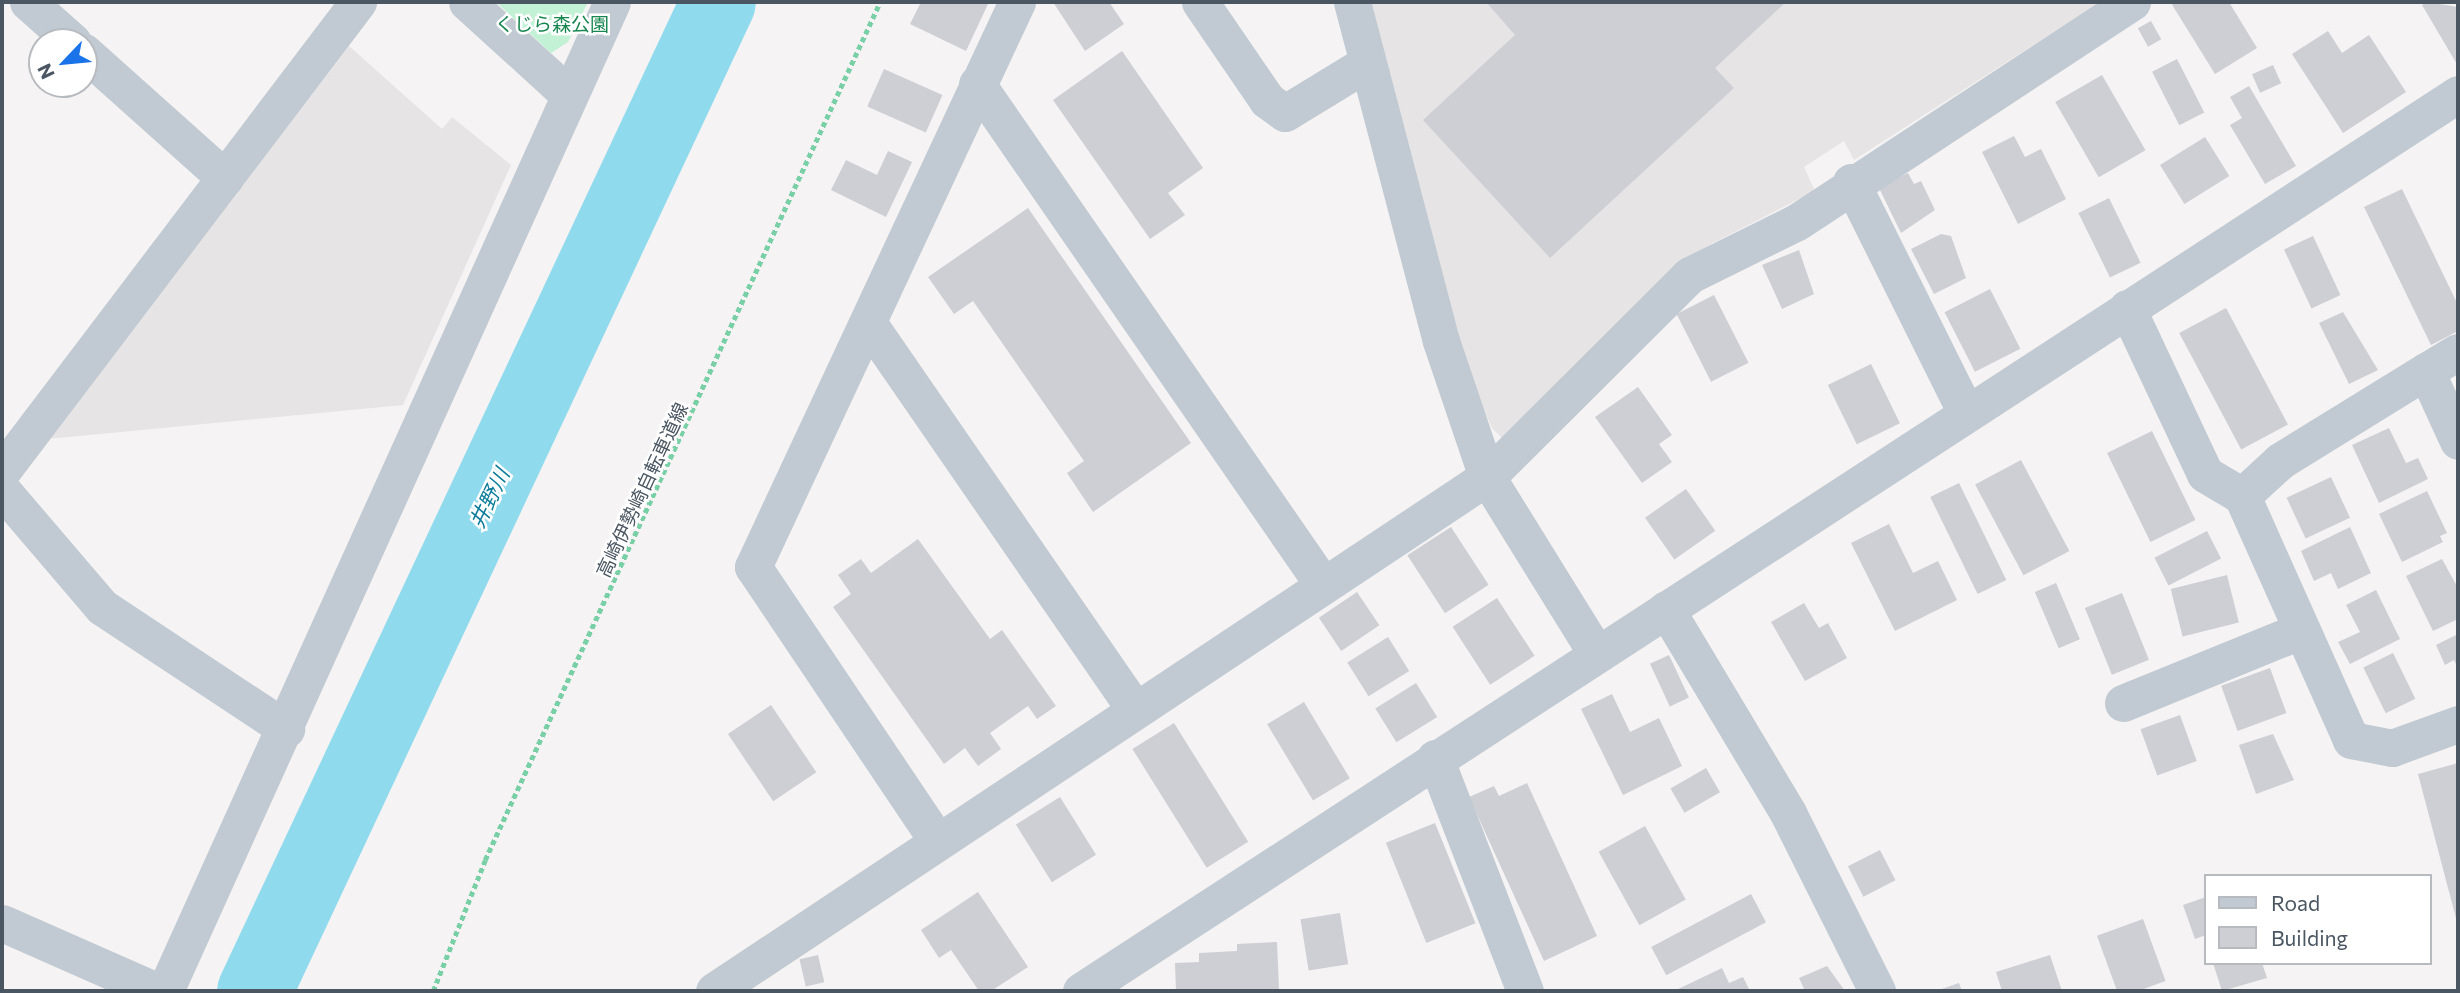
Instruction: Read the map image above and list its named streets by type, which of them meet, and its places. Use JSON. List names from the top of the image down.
{
  "streets": {
    "path": ["高崎伊勢崎自転車道線"]
  },
  "water": ["井野川"],
  "parks": ["くじら森公園"],
  "legend": ["Road", "Building"],
  "north": "bottom left"
}
